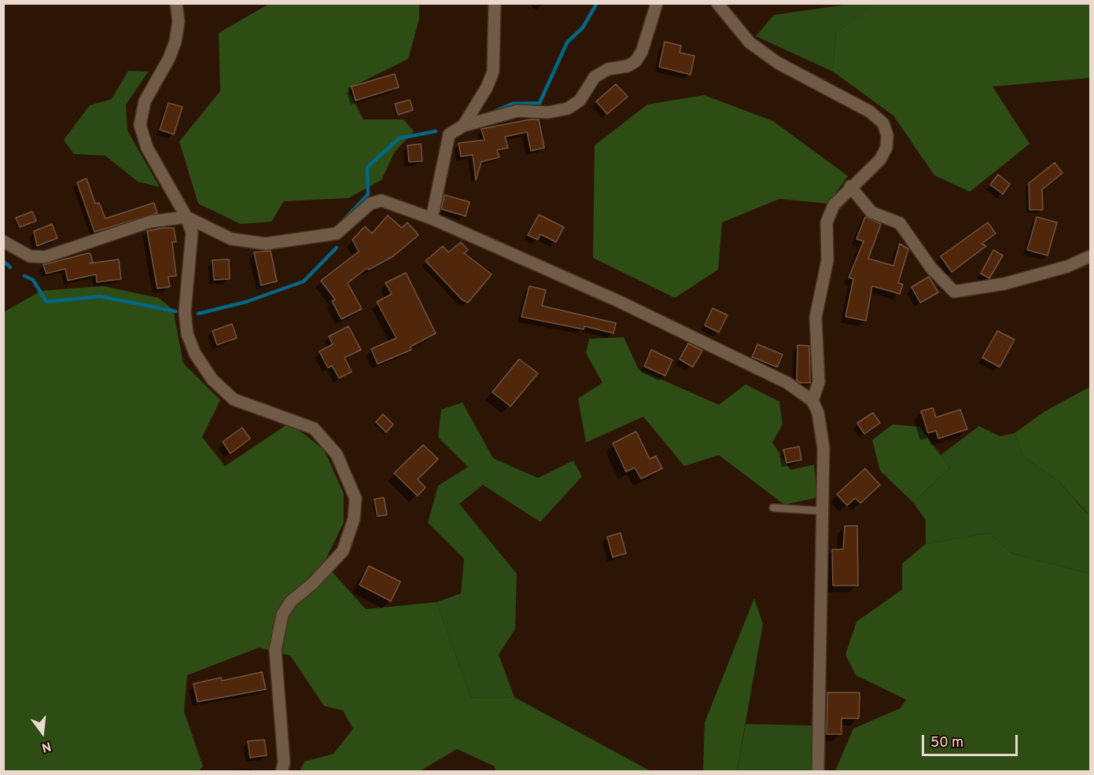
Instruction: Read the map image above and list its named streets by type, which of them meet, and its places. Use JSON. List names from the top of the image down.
{
  "scale_bar": "50 m",
  "north": "bottom"
}
